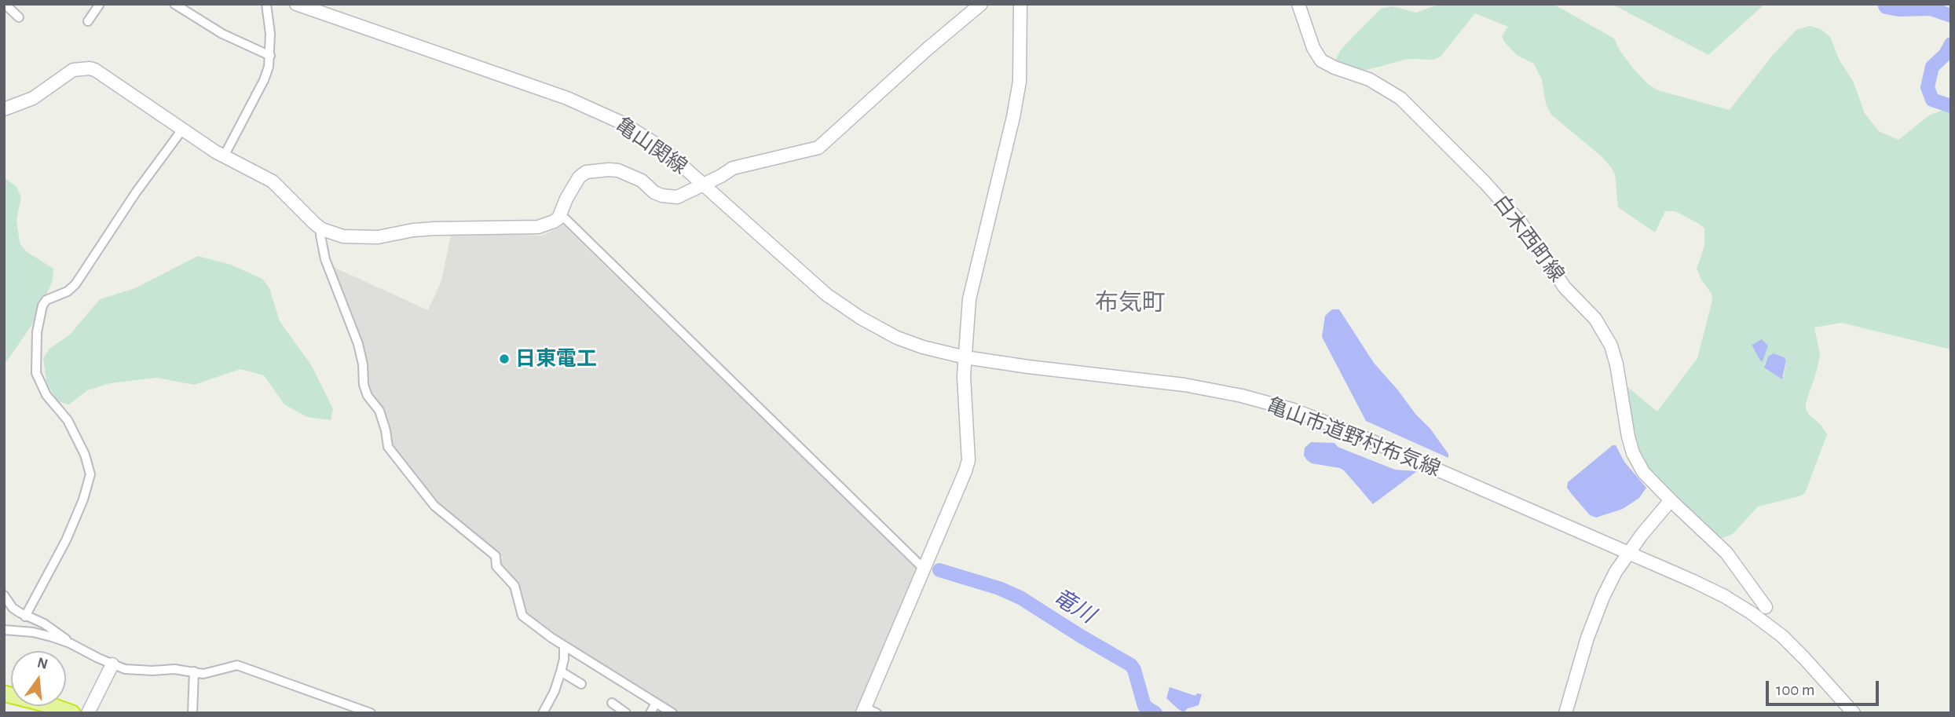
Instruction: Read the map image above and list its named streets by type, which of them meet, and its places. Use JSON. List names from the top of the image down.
{
  "streets": {
    "street": ["亀山関線", "白木西町線", "亀山市道野村布気線"]
  },
  "crossings": [
    ["亀山関線", "亀山市道野村布気線"]
  ],
  "districts": ["布気町"],
  "water": ["竜川"],
  "places": ["日東電工"],
  "scale_bar": "100 m",
  "north": "top"
}
